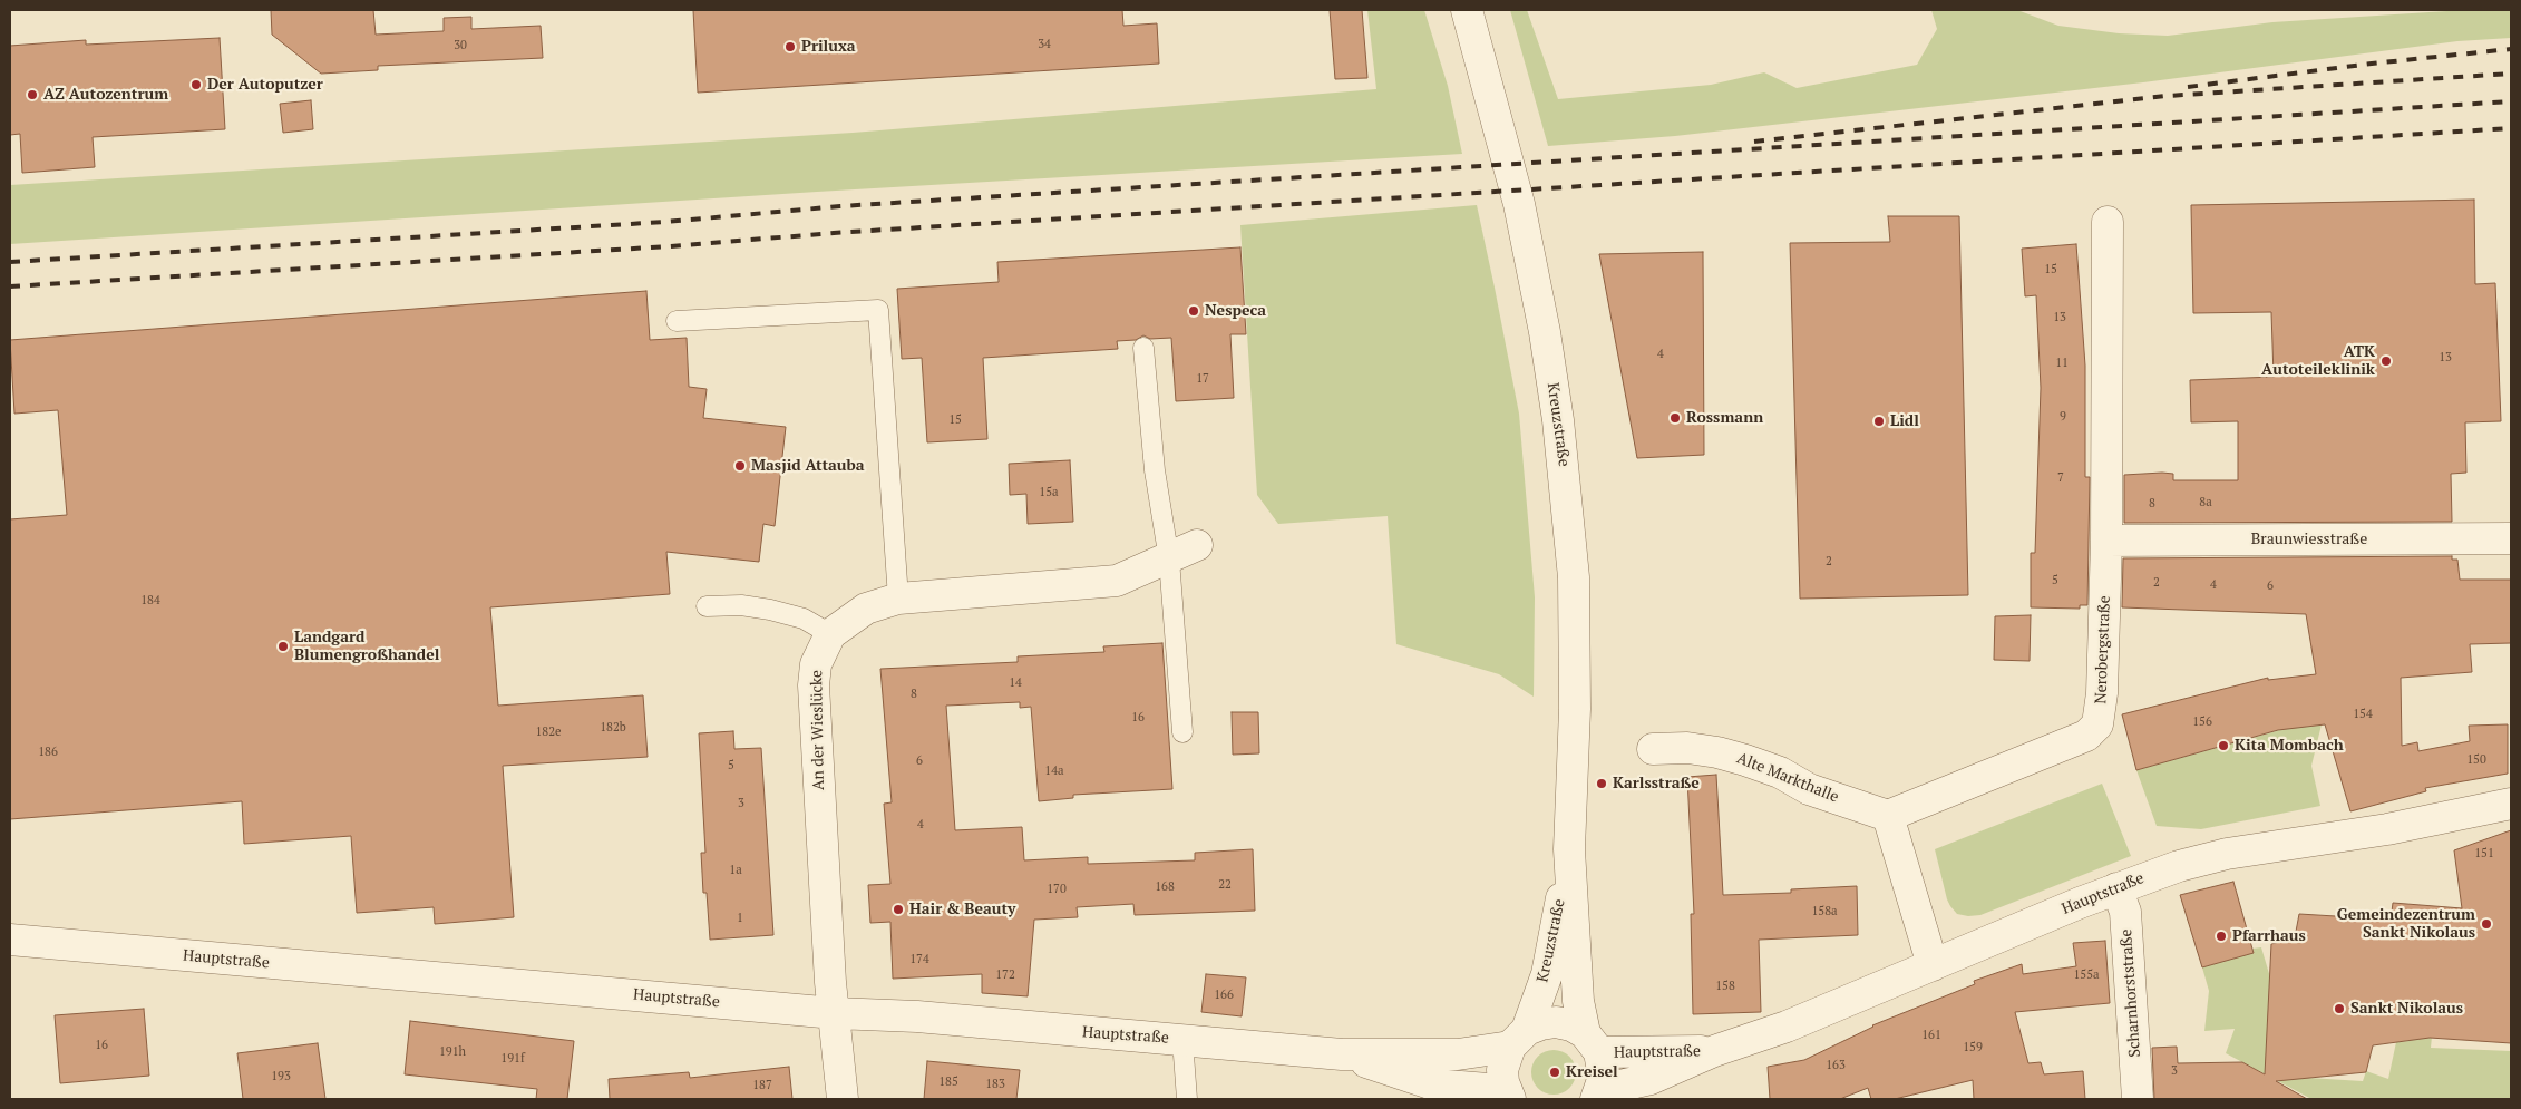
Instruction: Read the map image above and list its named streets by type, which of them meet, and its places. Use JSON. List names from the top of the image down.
{
  "streets": {
    "street": [
      "Kreuzstraße",
      "Braunwiesstraße",
      "Nerobergstraße",
      "An der Wieslücke",
      "Alte Markthalle",
      "Hauptstraße",
      "Scharnhorststraße"
    ]
  },
  "crossings": [
    ["Kreuzstraße", "Hauptstraße"],
    ["Braunwiesstraße", "Nerobergstraße"],
    ["Nerobergstraße", "Alte Markthalle"],
    ["An der Wieslücke", "Hauptstraße"],
    ["Hauptstraße", "Scharnhorststraße"]
  ],
  "places": [
    "Priluxa",
    "Der Autoputzer",
    "AZ Autozentrum",
    "Nespeca",
    "ATK Autoteileklinik",
    "Rossmann",
    "Lidl",
    "Masjid Attauba",
    "Landgard Blumengroßhandel",
    "Kita Mombach",
    "Karlsstraße",
    "Hair & Beauty",
    "Gemeindezentrum Sankt Nikolaus",
    "Pfarrhaus",
    "Sankt Nikolaus",
    "Kreisel"
  ],
  "house_numbers": [
    "34",
    "30",
    "15",
    "13",
    "4",
    "13",
    "11",
    "17",
    "9",
    "15",
    "7",
    "15a",
    "8a",
    "8",
    "2",
    "5",
    "2",
    "4",
    "6",
    "184",
    "14",
    "8",
    "154",
    "16",
    "156",
    "182b",
    "182e",
    "186",
    "150",
    "6",
    "5",
    "14a",
    "3",
    "4",
    "151",
    "1a",
    "22",
    "168",
    "170",
    "158a",
    "1",
    "174",
    "172",
    "155a",
    "158",
    "166",
    "161",
    "16",
    "159",
    "191h",
    "191f",
    "163",
    "3",
    "193",
    "185",
    "183",
    "187"
  ]
}
